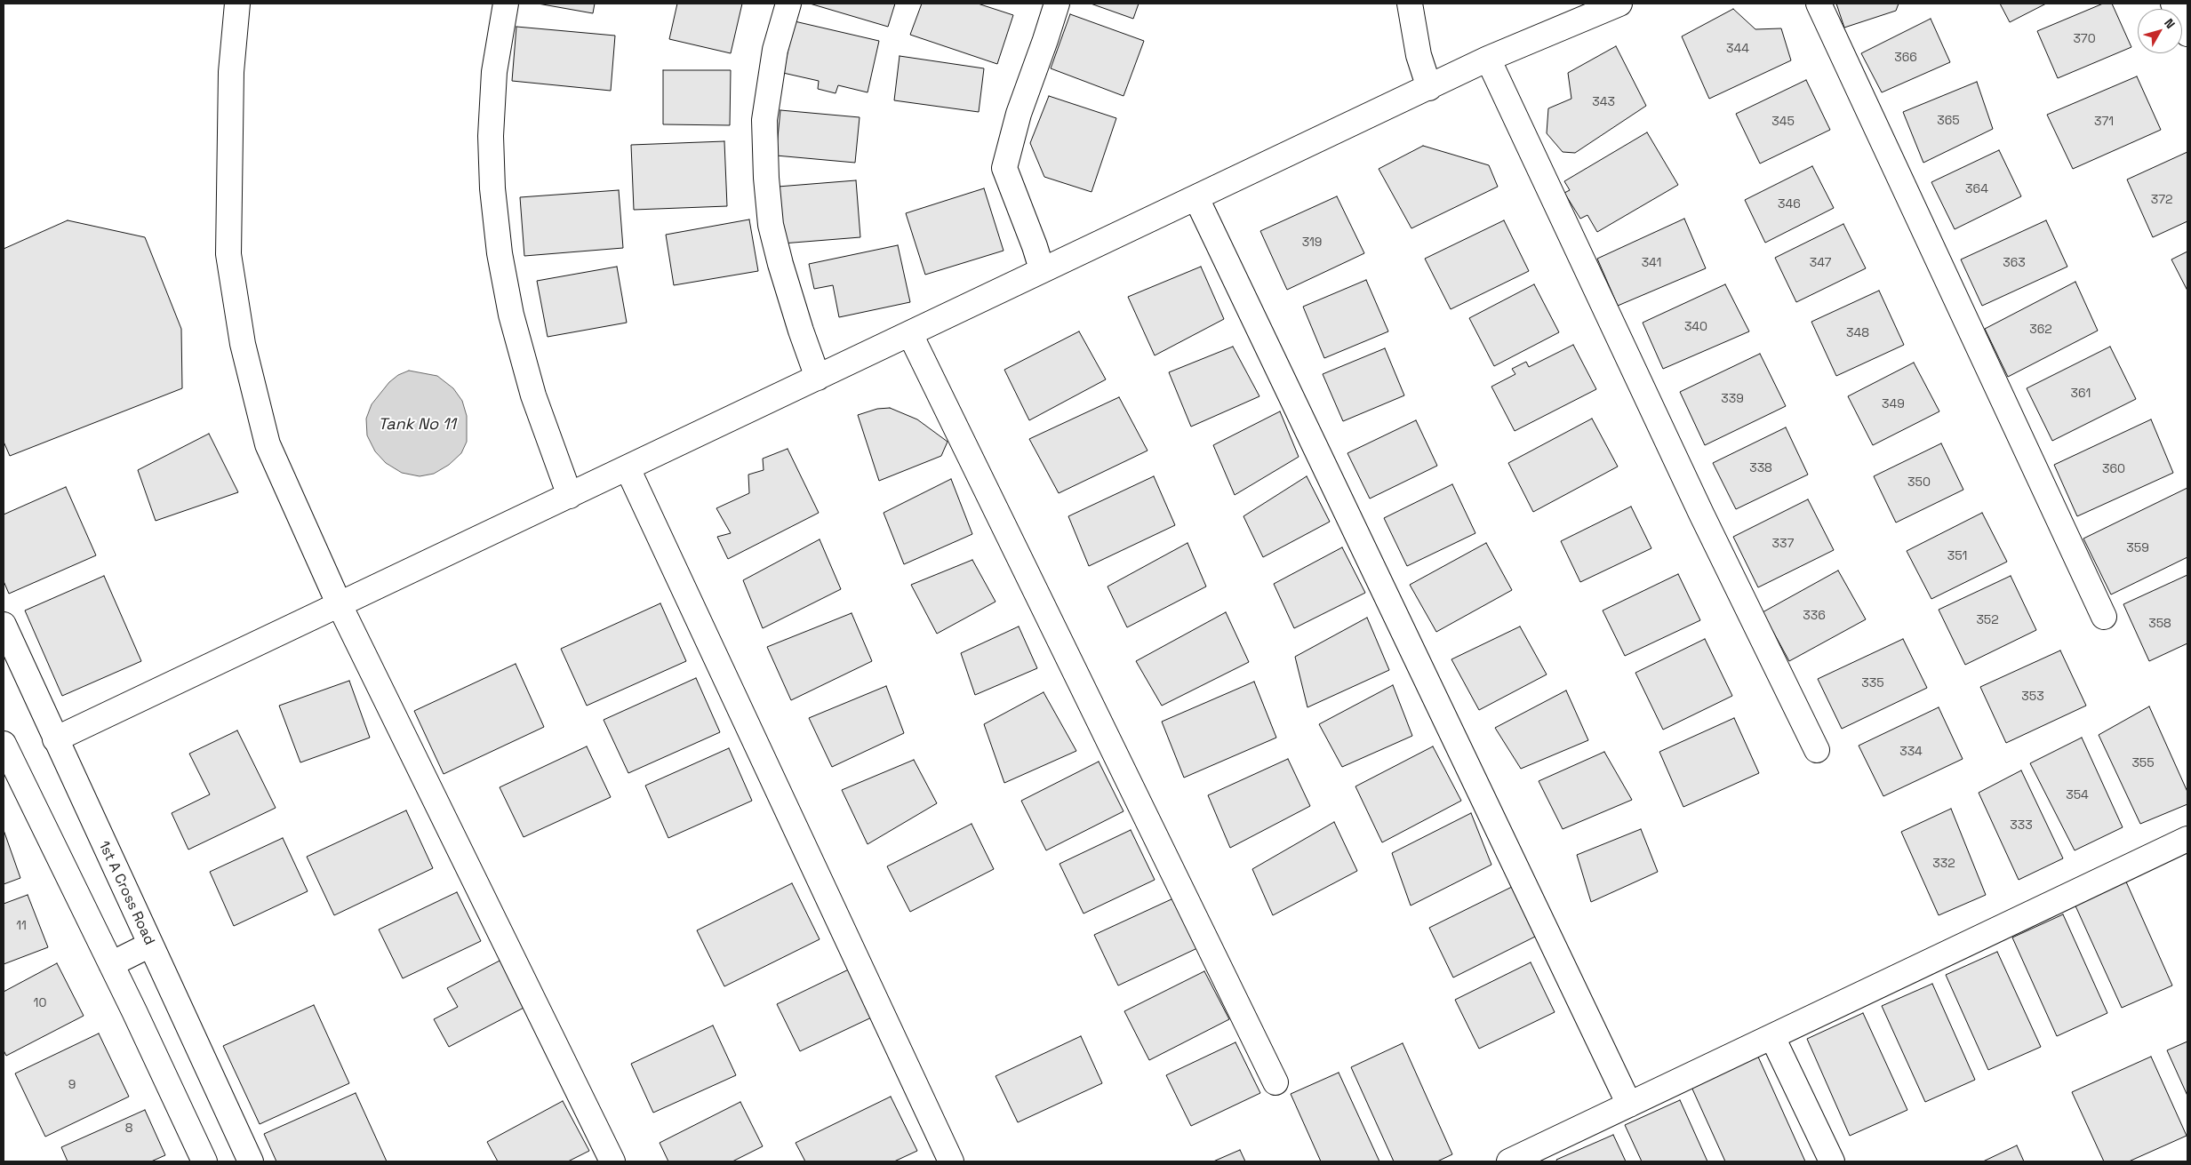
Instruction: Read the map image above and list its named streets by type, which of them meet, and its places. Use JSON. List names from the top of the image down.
{
  "streets": {
    "street": ["1st A Cross Road"]
  },
  "water": ["Tank No 11"],
  "house_numbers": [
    "370",
    "344",
    "366",
    "343",
    "365",
    "345",
    "371",
    "364",
    "372",
    "346",
    "319",
    "341",
    "347",
    "363",
    "340",
    "362",
    "348",
    "361",
    "339",
    "349",
    "338",
    "360",
    "350",
    "337",
    "359",
    "351",
    "336",
    "352",
    "358",
    "335",
    "353",
    "334",
    "355",
    "354",
    "333",
    "332",
    "11",
    "10",
    "9",
    "8"
  ],
  "north": "top right"
}
